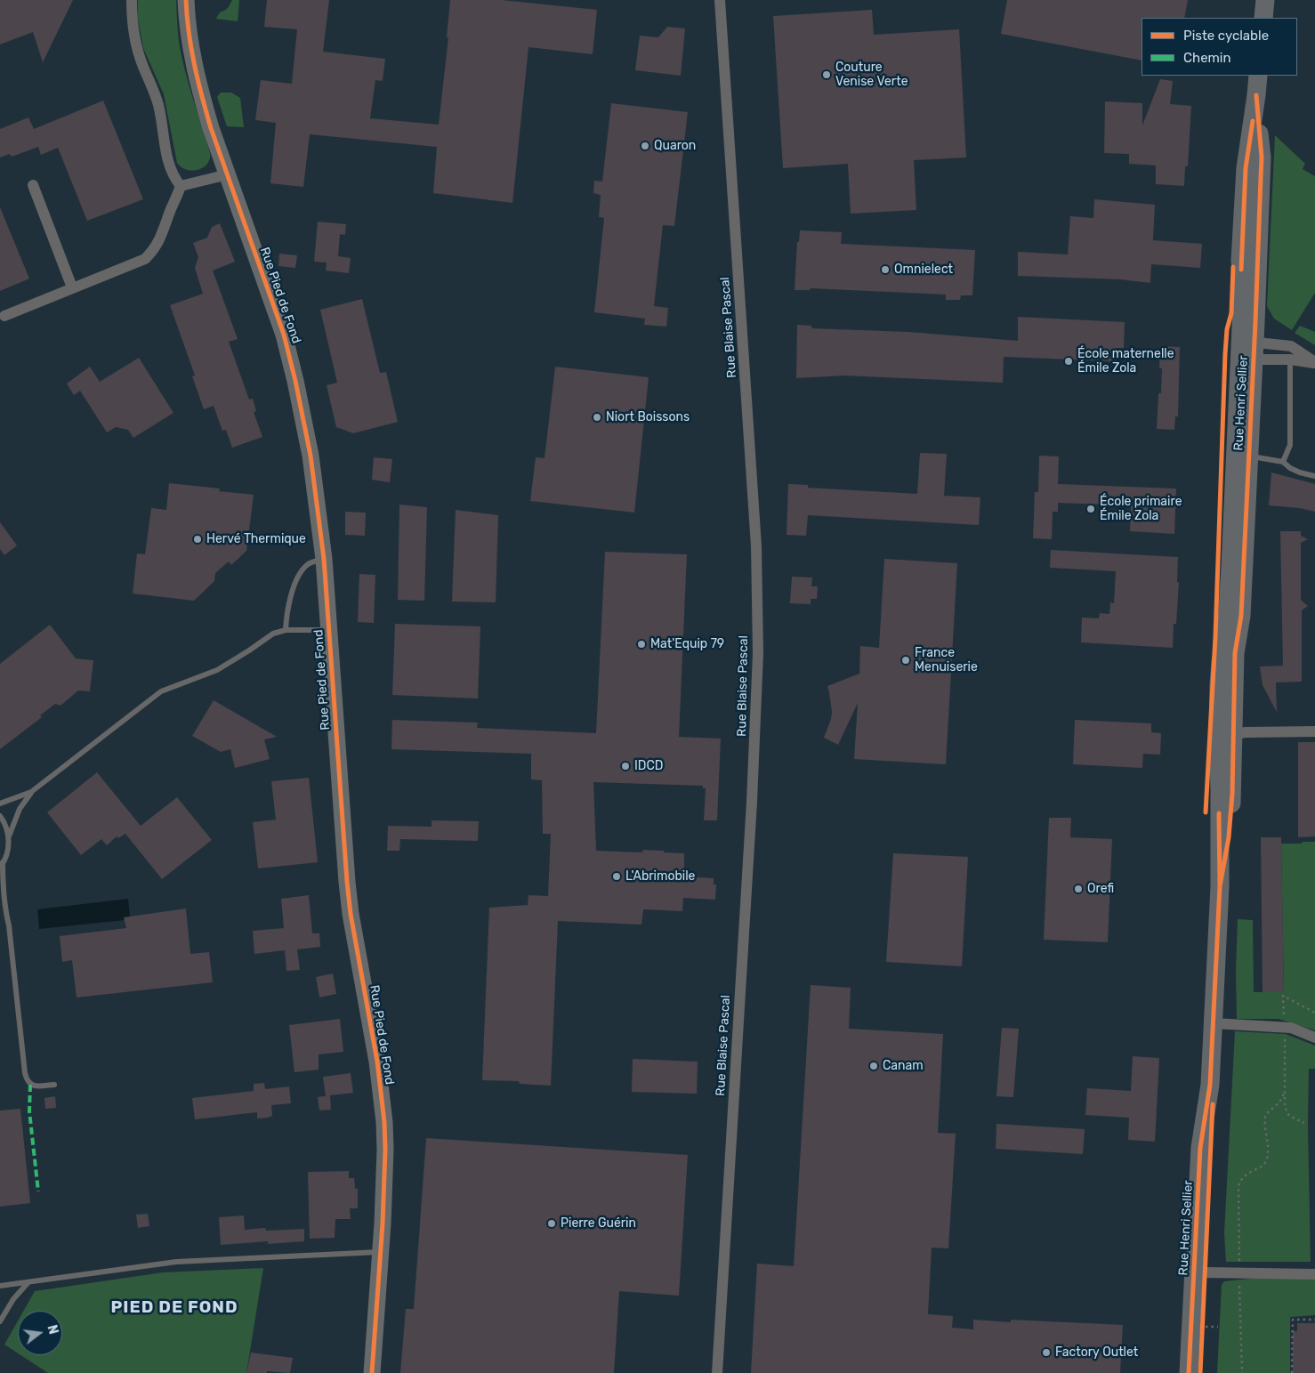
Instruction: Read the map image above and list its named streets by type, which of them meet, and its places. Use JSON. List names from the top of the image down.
{
  "streets": {
    "main road": ["Rue Pied de Fond", "Rue Henri Sellier"],
    "street": ["Rue Blaise Pascal"]
  },
  "districts": ["PIED DE FOND"],
  "places": [
    "Couture Venise Verte",
    "Quaron",
    "Omnielect",
    "École maternelle Émile Zola",
    "Niort Boissons",
    "École primaire Émile Zola",
    "Hervé Thermique",
    "Mat'Equip 79",
    "France Menuiserie",
    "IDCD",
    "L'Abrimobile",
    "Orefi",
    "Canam",
    "Pierre Guérin",
    "Factory Outlet"
  ],
  "legend": ["Piste cyclable", "Chemin"],
  "north": "right"
}
